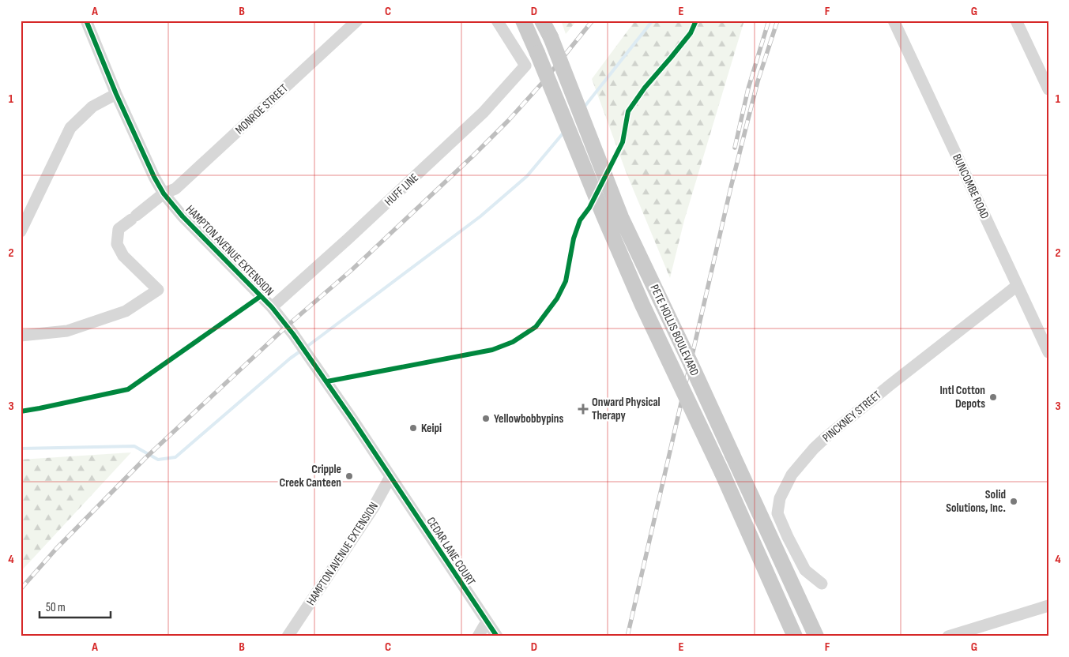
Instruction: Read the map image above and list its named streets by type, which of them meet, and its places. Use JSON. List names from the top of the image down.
{
  "streets": {
    "main road": ["PETE HOLLIS BOULEVARD"],
    "street": [
      "MONROE STREET",
      "BUNCOMBE ROAD",
      "HUFF LINE",
      "HAMPTON AVENUE EXTENSION",
      "PINCKNEY STREET",
      "CEDAR LANE COURT"
    ]
  },
  "crossings": [
    ["MONROE STREET", "HAMPTON AVENUE EXTENSION"],
    ["BUNCOMBE ROAD", "PINCKNEY STREET"],
    ["HUFF LINE", "HAMPTON AVENUE EXTENSION"],
    ["HAMPTON AVENUE EXTENSION", "CEDAR LANE COURT"]
  ],
  "places": {
    "other": [
      "Intl Cotton Depots",
      "Yellowbobbypins",
      "Keipi",
      "Cripple Creek Canteen",
      "Solid Solutions, Inc."
    ],
    "health": ["Onward Physical Therapy"]
  },
  "scale_bar": "50 m",
  "grid": {
    "columns": [
      "A",
      "B",
      "C",
      "D",
      "E",
      "F",
      "G"
    ],
    "rows": [
      "1",
      "2",
      "3",
      "4"
    ]
  }
}
